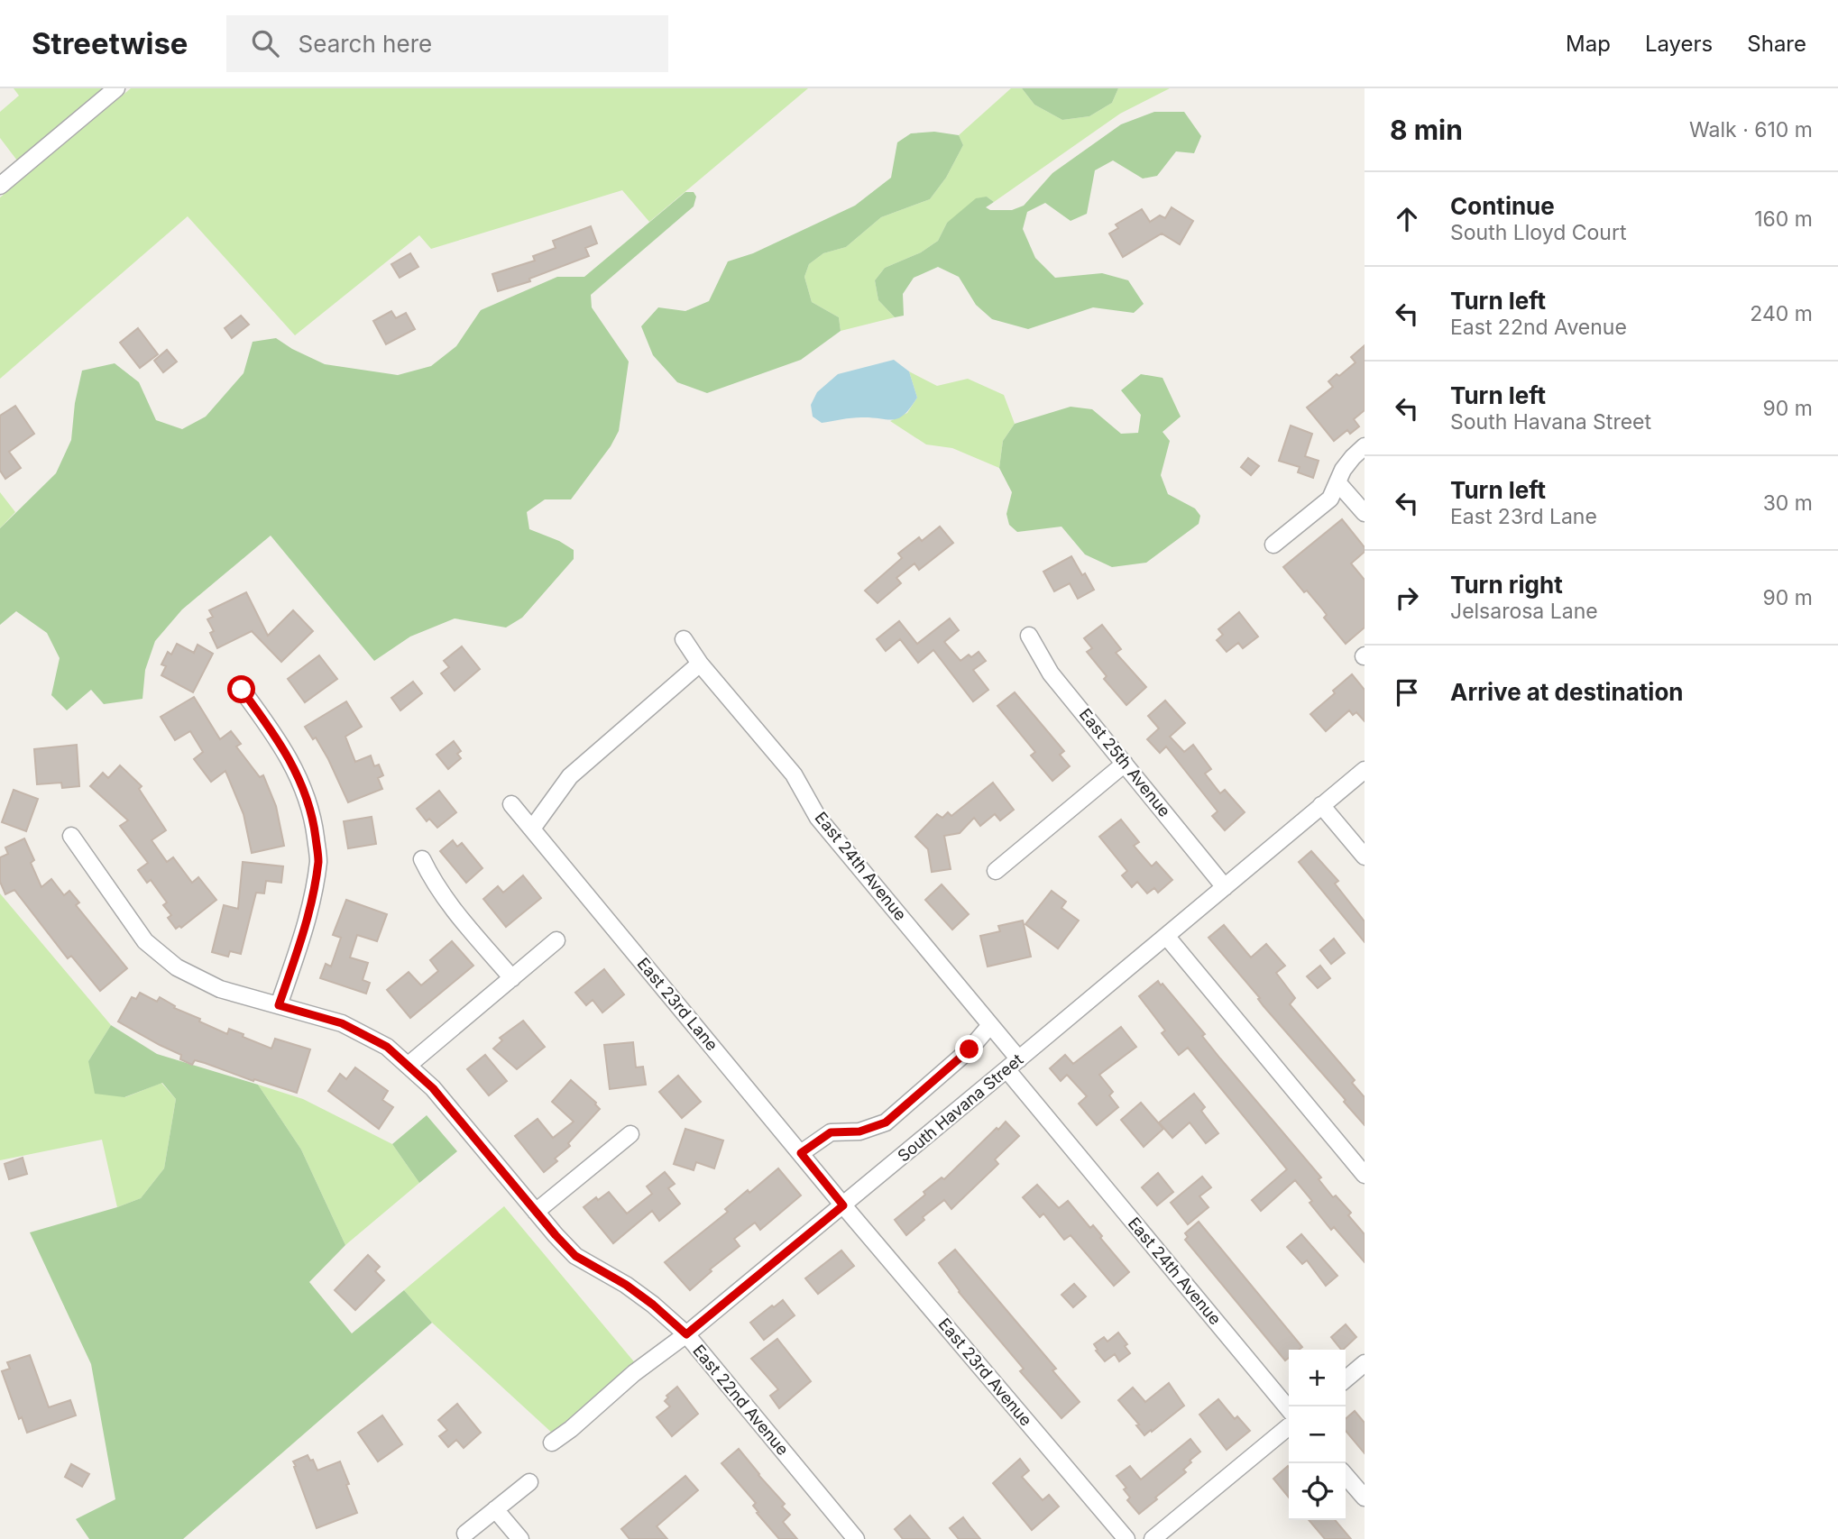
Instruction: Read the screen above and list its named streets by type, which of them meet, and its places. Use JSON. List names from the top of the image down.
{
  "streets": {
    "street": [
      "East 25th Avenue",
      "East 24th Avenue",
      "East 23rd Lane",
      "South Havana Street",
      "East 23rd Avenue",
      "East 22nd Avenue"
    ]
  },
  "crossings": [
    ["East 25th Avenue", "South Havana Street"],
    ["East 24th Avenue", "South Havana Street"],
    ["East 23rd Lane", "South Havana Street"],
    ["East 23rd Lane", "East 23rd Avenue"],
    ["South Havana Street", "East 23rd Avenue"],
    ["South Havana Street", "East 22nd Avenue"]
  ],
  "page": {
    "header": "Streetwise",
    "search": "Search here",
    "nav": ["Map", "Layers", "Share"],
    "heading": ["8 min", "Walk · 610 m"],
    "list": [
      ["Continue", "South Lloyd Court", "160 m"],
      ["Turn left", "East 22nd Avenue", "240 m"],
      ["Turn left", "South Havana Street", "90 m"],
      ["Turn left", "East 23rd Lane", "30 m"],
      ["Turn right", "Jelsarosa Lane", "90 m"],
      "Arrive at destination"
    ],
    "map_buttons": ["+", "−"]
  }
}
